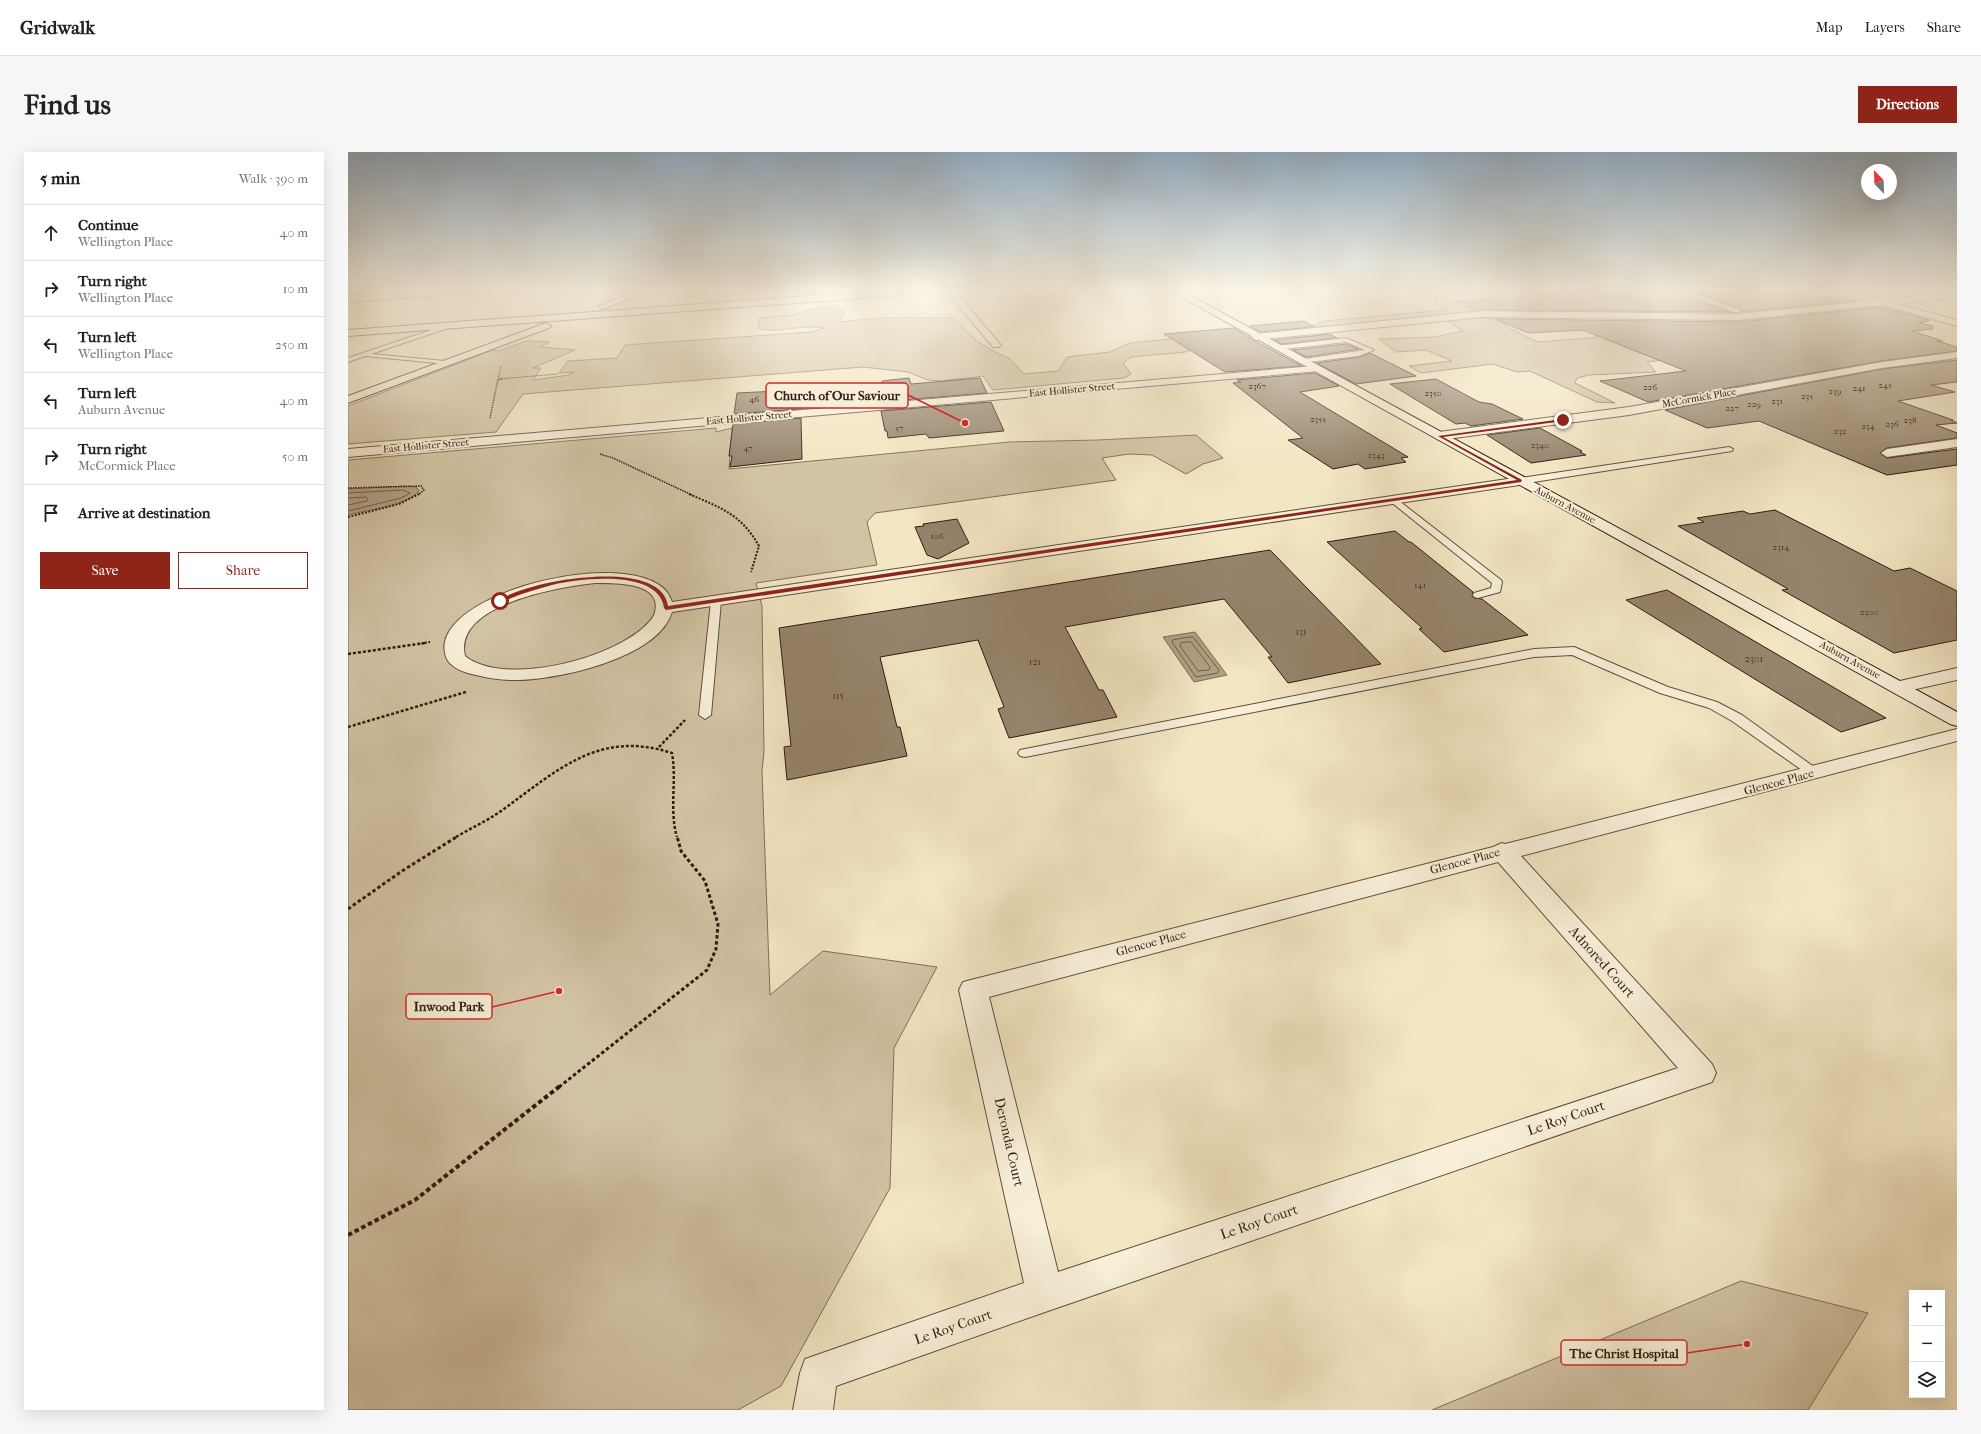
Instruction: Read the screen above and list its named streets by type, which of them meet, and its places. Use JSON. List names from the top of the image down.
{
  "streets": {
    "street": [
      "East Hollister Street",
      "McCormick Place",
      "Auburn Avenue",
      "Glencoe Place",
      "Adnored Court",
      "Le Roy Court",
      "Deronda Court"
    ]
  },
  "crossings": [
    ["East Hollister Street", "Auburn Avenue"],
    ["McCormick Place", "Auburn Avenue"],
    ["Glencoe Place", "Adnored Court"],
    ["Glencoe Place", "Deronda Court"],
    ["Adnored Court", "Le Roy Court"],
    ["Le Roy Court", "Deronda Court"]
  ],
  "places": ["Church of Our Saviour", "Inwood Park", "The Christ Hospital"],
  "house_numbers": [
    "245",
    "2367",
    "226",
    "241",
    "239",
    "2350",
    "235",
    "46",
    "231",
    "229",
    "227",
    "2355",
    "238",
    "236",
    "234",
    "57",
    "232",
    "2340",
    "47",
    "2343",
    "106",
    "2314",
    "141",
    "2300",
    "131",
    "2301",
    "121",
    "115"
  ],
  "north": "top left",
  "page": {
    "header": "Gridwalk",
    "nav": ["Map", "Layers", "Share"],
    "buttons": [
      "Directions",
      ["Save", "Share"]
    ],
    "title": "Find us",
    "heading": ["5 min", "Walk · 390 m"],
    "list": [
      ["Continue", "Wellington Place", "40 m"],
      ["Turn right", "Wellington Place", "10 m"],
      ["Turn left", "Wellington Place", "250 m"],
      ["Turn left", "Auburn Avenue", "40 m"],
      ["Turn right", "McCormick Place", "50 m"],
      "Arrive at destination"
    ],
    "map_buttons": ["+", "−"]
  }
}
